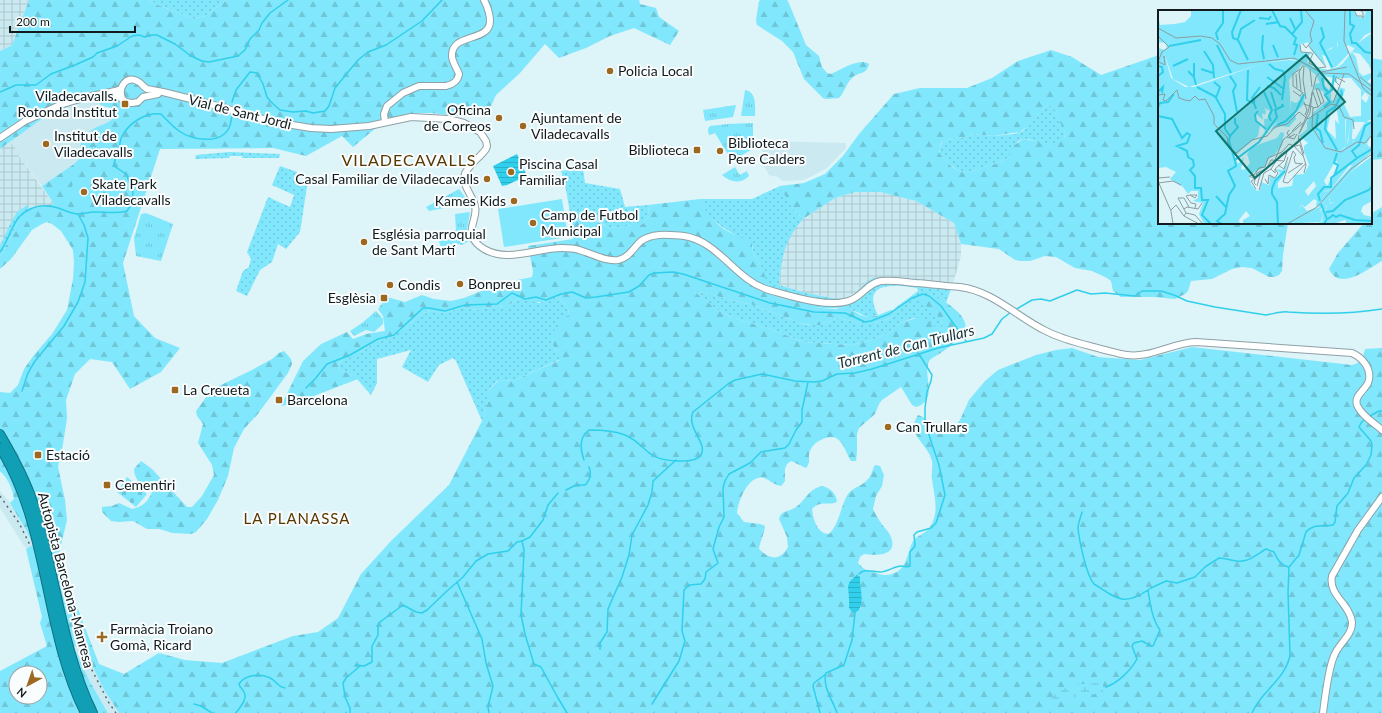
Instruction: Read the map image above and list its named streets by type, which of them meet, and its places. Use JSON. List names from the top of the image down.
{
  "streets": {
    "highway": ["Autopista Barcelona-Manresa"],
    "street": ["Vial de Sant Jordi"]
  },
  "districts": ["VILADECAVALLS", "LA PLANASSA"],
  "water": ["Torrent de Can Trullars"],
  "places": {
    "other": [
      "Policia Local",
      "Oficina de Correos",
      "Ajuntament de Viladecavalls",
      "Institut de Viladecavalls",
      "Biblioteca Pere Calders",
      "Piscina Casal Familiar",
      "Casal Familiar de Viladecavalls",
      "Skate Park Viladecavalls",
      "Kames Kids",
      "Camp de Futbol Municipal",
      "Església parroquial de Sant Martí",
      "Bonpreu",
      "Condis",
      "Can Trullars"
    ],
    "transit": [
      "Viladecavalls. Rotonda Institut",
      "Biblioteca",
      "Esglèsia",
      "La Creueta",
      "Barcelona",
      "Estació",
      "Cementiri"
    ],
    "health": ["Farmàcia Troiano Gomà, Ricard"]
  },
  "scale_bar": "200 m",
  "north": "bottom left"
}
